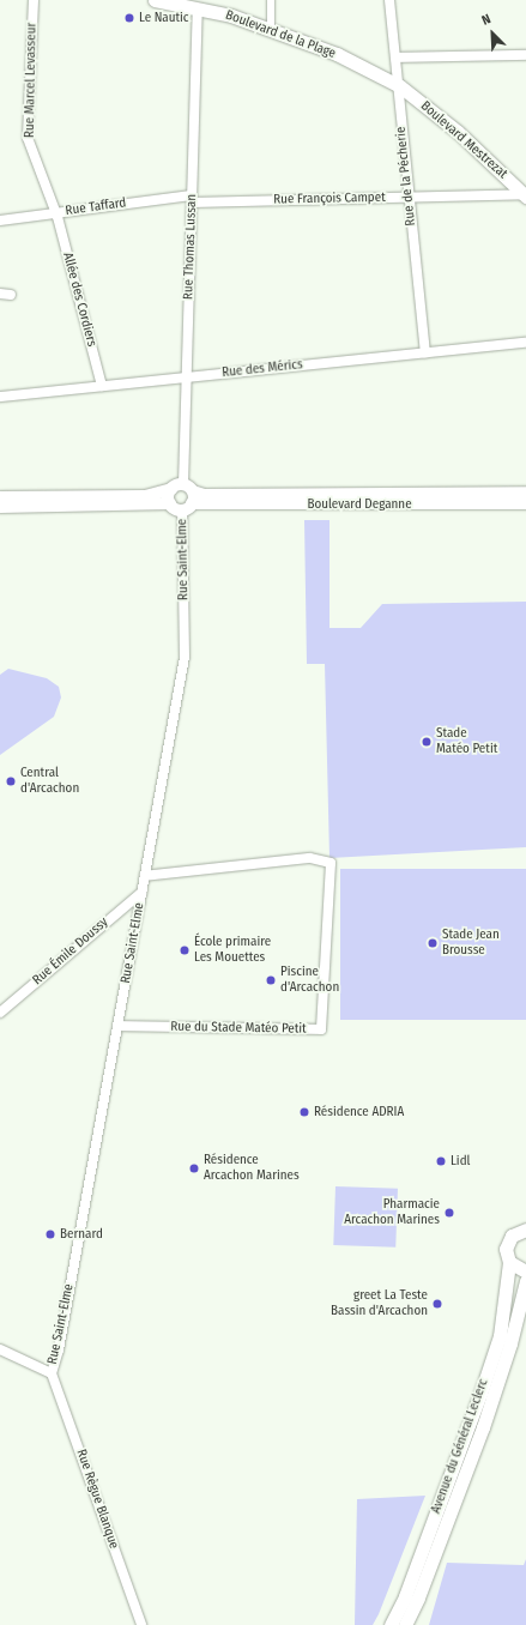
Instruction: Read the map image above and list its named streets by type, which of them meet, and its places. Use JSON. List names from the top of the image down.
{
  "streets": {
    "main road": ["Boulevard de la Plage", "Boulevard Mestrezat", "Avenue du Général Leclerc"],
    "street": [
      "Rue Marcel Levasseur",
      "Rue de la Pécherie",
      "Rue François Campet",
      "Rue Taffard",
      "Rue Thomas Lussan",
      "Allée des Cordiers",
      "Rue des Mérics",
      "Boulevard Deganne",
      "Rue Saint-Elme",
      "Rue Émile Doussy",
      "Rue du Stade Matéo Petit",
      "Rue Règue Blanque"
    ]
  },
  "crossings": [
    ["Boulevard de la Plage", "Boulevard Mestrezat"],
    ["Boulevard de la Plage", "Rue de la Pécherie"],
    ["Boulevard de la Plage", "Rue Thomas Lussan"],
    ["Rue Marcel Levasseur", "Rue Taffard"],
    ["Rue Marcel Levasseur", "Allée des Cordiers"],
    ["Boulevard Mestrezat", "Rue de la Pécherie"],
    ["Boulevard Mestrezat", "Rue François Campet"],
    ["Rue de la Pécherie", "Rue François Campet"],
    ["Rue de la Pécherie", "Rue des Mérics"],
    ["Rue François Campet", "Rue Taffard"],
    ["Rue François Campet", "Rue Thomas Lussan"],
    ["Rue Taffard", "Rue Thomas Lussan"],
    ["Rue Taffard", "Allée des Cordiers"],
    ["Rue Thomas Lussan", "Rue des Mérics"],
    ["Rue Thomas Lussan", "Boulevard Deganne"],
    ["Rue Thomas Lussan", "Rue Saint-Elme"],
    ["Allée des Cordiers", "Rue des Mérics"],
    ["Boulevard Deganne", "Rue Saint-Elme"],
    ["Rue Saint-Elme", "Rue Émile Doussy"],
    ["Rue Saint-Elme", "Rue du Stade Matéo Petit"],
    ["Rue Saint-Elme", "Rue Règue Blanque"]
  ],
  "places": [
    "Le Nautic",
    "Stade Matéo Petit",
    "Central d'Arcachon",
    "Stade Jean Brousse",
    "École primaire Les Mouettes",
    "Piscine d'Arcachon",
    "Résidence ADRIA",
    "Lidl",
    "Résidence Arcachon Marines",
    "Pharmacie Arcachon Marines",
    "Bernard",
    "greet La Teste Bassin d'Arcachon"
  ],
  "north": "top left"
}
